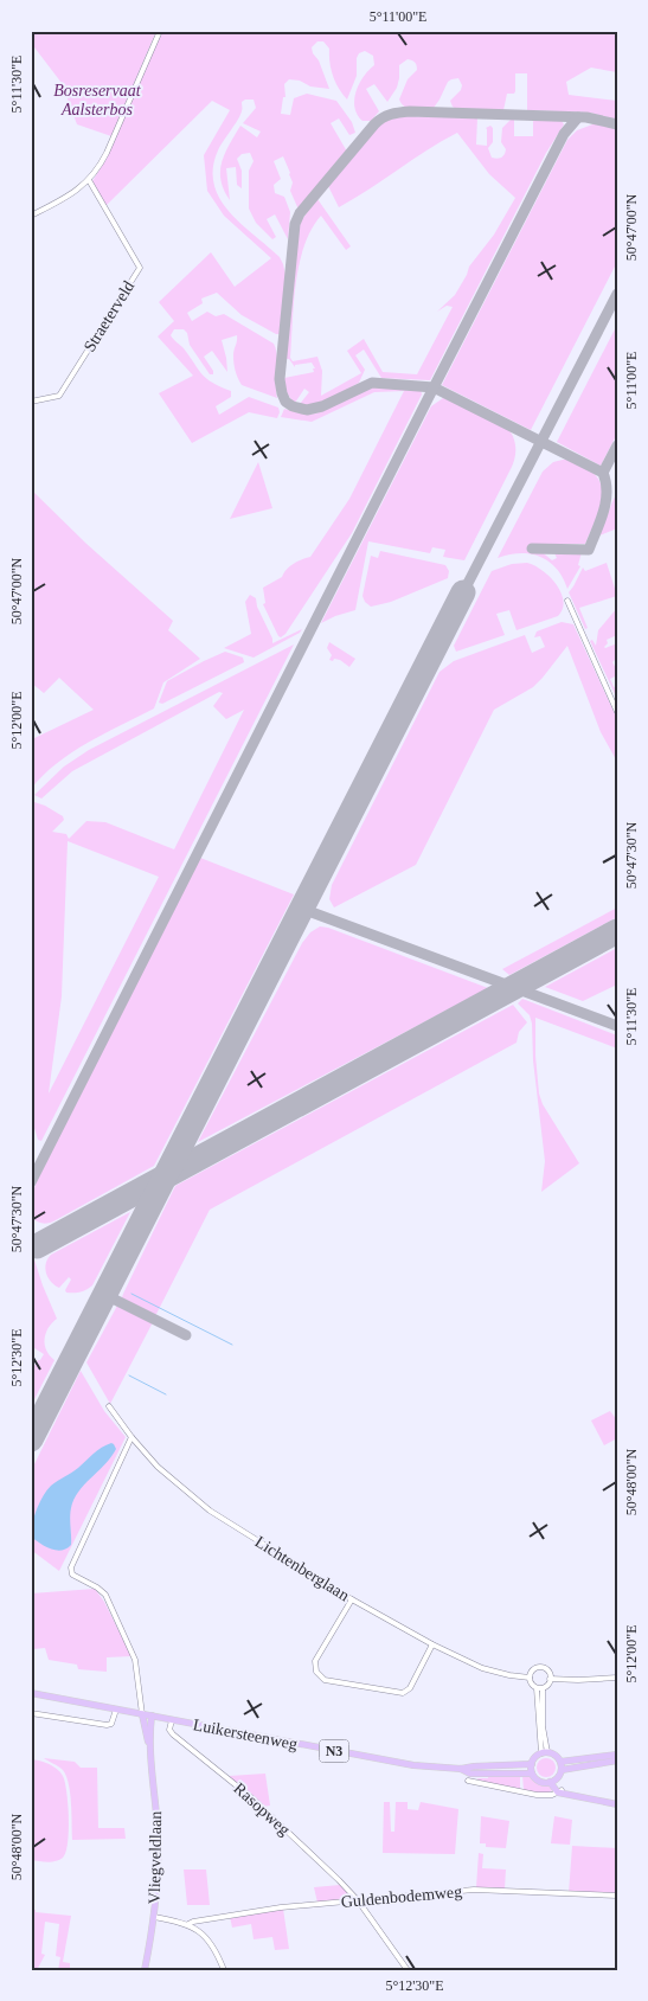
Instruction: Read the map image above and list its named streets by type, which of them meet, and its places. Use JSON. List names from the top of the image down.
{
  "streets": {
    "main road": ["Luikersteenweg", "N3", "Vliegveldlaan"],
    "street": [
      "Straeterveld",
      "Lichtenberglaan",
      "Rasopweg",
      "Guldenbodemweg"
    ]
  },
  "crossings": [
    ["Luikersteenweg", "N3"],
    ["Luikersteenweg", "Rasopweg"],
    ["Luikersteenweg", "Vliegveldlaan"],
    ["Rasopweg", "Guldenbodemweg"]
  ],
  "parks": ["Bosreservaat Aalsterbos"],
  "coordinates": [
    "5°11'00\"E",
    "5°11'30\"E",
    "50°47'00\"N",
    "5°12'00\"E",
    "50°47'30\"N",
    "5°12'30\"E",
    "50°48'00\"N"
  ]
}
